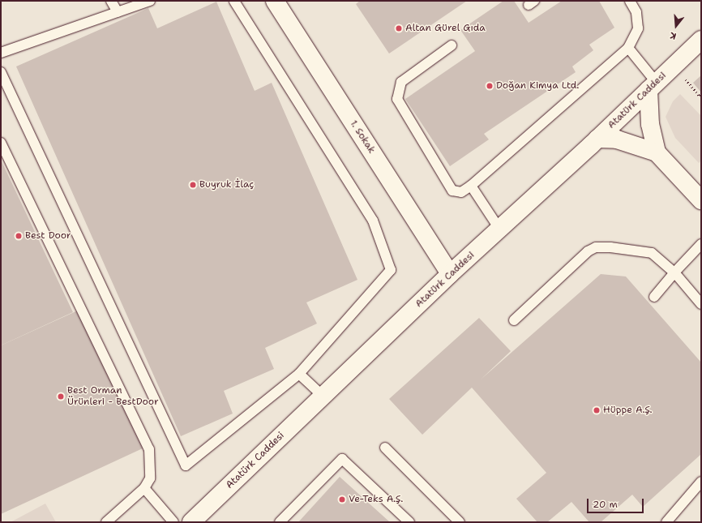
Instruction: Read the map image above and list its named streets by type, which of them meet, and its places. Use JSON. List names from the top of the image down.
{
  "streets": {
    "street": ["Atatürk Caddesi", "1. Sokak"]
  },
  "crossings": [
    ["Atatürk Caddesi", "1. Sokak"]
  ],
  "places": [
    "Altan Gürel Gıda",
    "Doğan Kimya Ltd.",
    "Buyruk İlaç",
    "Best Door",
    "Best Orman Ürünleri - BestDoor",
    "Hüppe A.Ş.",
    "Ve-Teks A.Ş."
  ],
  "scale_bar": "20 m",
  "north": "bottom"
}
